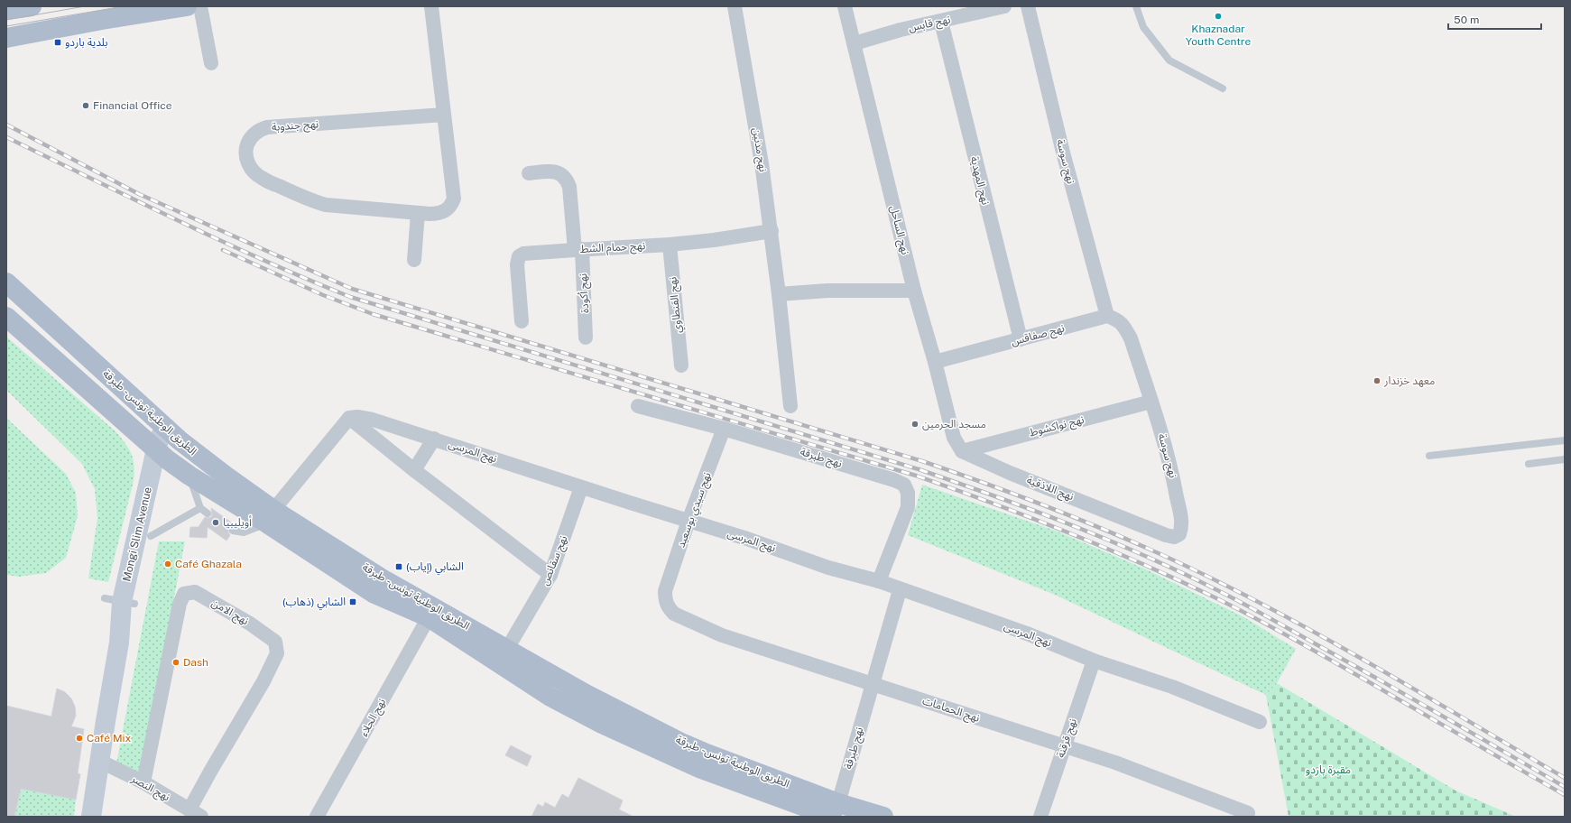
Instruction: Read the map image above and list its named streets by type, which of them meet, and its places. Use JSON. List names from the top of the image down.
{
  "streets": {
    "main road": ["الطريق الوطنية تونس - طبرقة", "Mongi Slim Avenue"],
    "street": [
      "نهج قابس",
      "نهج جندوبة",
      "نهج مدنين",
      "نهج سوسة",
      "نهج المهدية",
      "نهج الساحل",
      "نهج حمام الشط",
      "نهج أكودة",
      "نهج القنطاوي",
      "نهج صفاقس",
      "نهج نواكشوط",
      "نهج المرسى",
      "نهج طبرقة",
      "نهج اللاذقية",
      "نهج سيدي بوسعيد",
      "نهج سقانص",
      "نهج الامن",
      "نهج الحمامات",
      "نهج الجلاء",
      "نهج قرقنة",
      "نهج النصر"
    ]
  },
  "crossings": [
    ["نهج قابس", "نهج المهدية"],
    ["نهج قابس", "نهج الساحل"],
    ["نهج مدنين", "نهج حمام الشط"],
    ["نهج سوسة", "نهج صفاقس"],
    ["نهج سوسة", "نهج نواكشوط"],
    ["نهج سوسة", "نهج اللاذقية"],
    ["نهج المهدية", "نهج صفاقس"],
    ["نهج الساحل", "نهج صفاقس"],
    ["نهج الساحل", "نهج نواكشوط"],
    ["نهج الساحل", "نهج اللاذقية"],
    ["نهج حمام الشط", "نهج أكودة"],
    ["نهج حمام الشط", "نهج القنطاوي"],
    ["الطريق الوطنية تونس - طبرقة", "نهج طبرقة"],
    ["الطريق الوطنية تونس - طبرقة", "Mongi Slim Avenue"],
    ["الطريق الوطنية تونس - طبرقة", "نهج سقانص"],
    ["الطريق الوطنية تونس - طبرقة", "نهج الجلاء"],
    ["نهج نواكشوط", "نهج اللاذقية"],
    ["نهج المرسى", "نهج طبرقة"],
    ["نهج المرسى", "نهج سيدي بوسعيد"],
    ["نهج المرسى", "نهج سقانص"],
    ["نهج المرسى", "نهج قرقنة"],
    ["نهج طبرقة", "نهج سيدي بوسعيد"],
    ["نهج طبرقة", "نهج الحمامات"],
    ["نهج سيدي بوسعيد", "نهج الحمامات"],
    ["Mongi Slim Avenue", "نهج النصر"],
    ["نهج الامن", "نهج النصر"],
    ["نهج الحمامات", "نهج قرقنة"]
  ],
  "parks": ["مقبرة باردو"],
  "places": {
    "other": [
      "Khaznadar Youth Centre",
      "Financial Office",
      "معهد خزندار",
      "مسجد الحرمين",
      "أويليبيا",
      "Café Ghazala",
      "Dash",
      "Café Mix"
    ],
    "transit": ["بلدية باردو", "الشابي (إياب)", "الشابي (ذهاب)"]
  },
  "scale_bar": "50 m"
}
